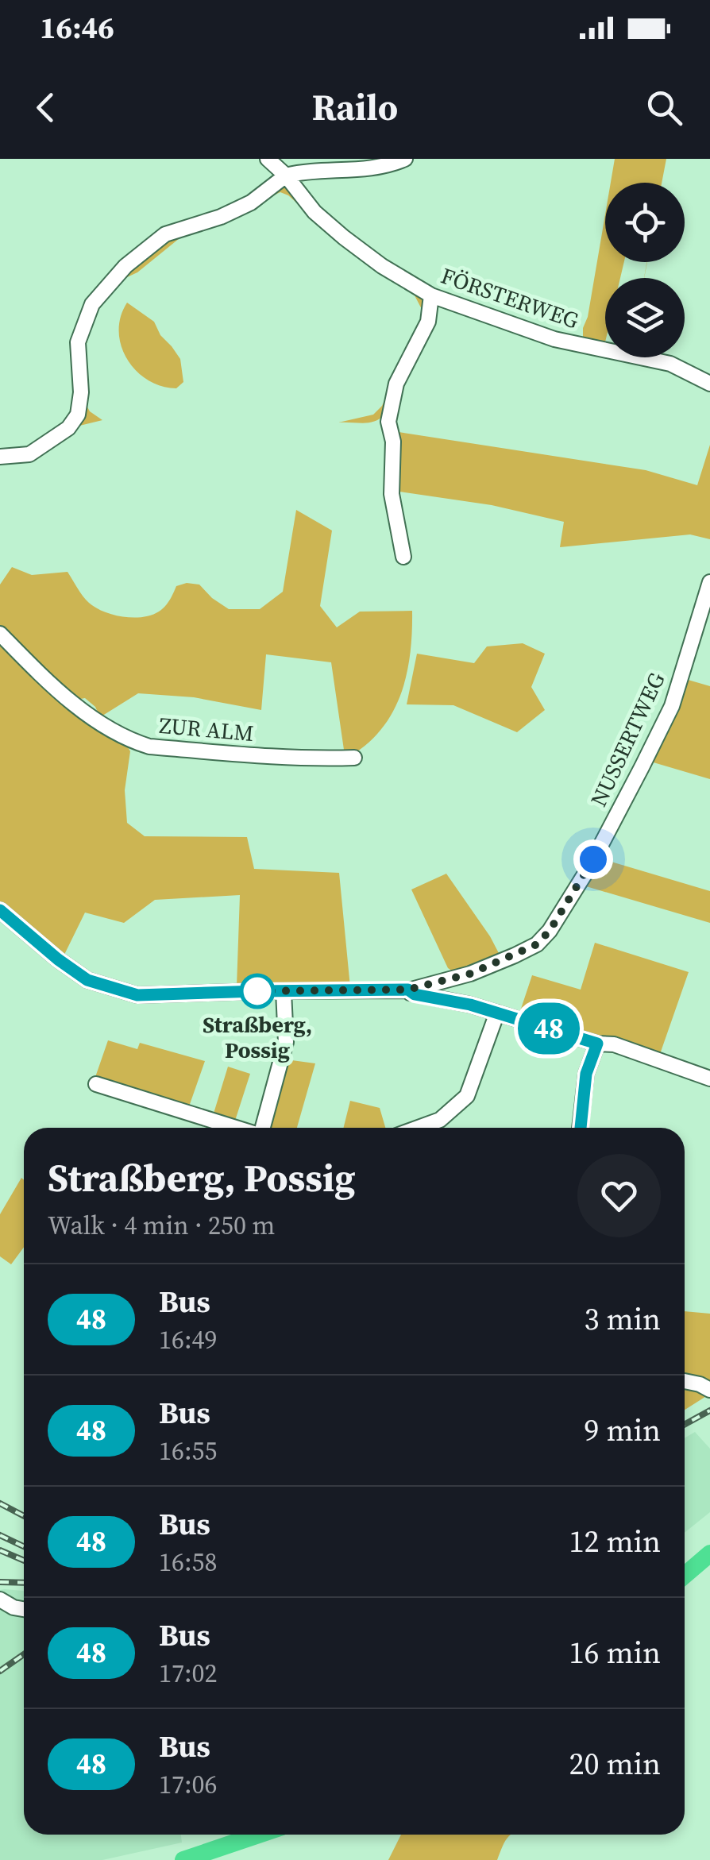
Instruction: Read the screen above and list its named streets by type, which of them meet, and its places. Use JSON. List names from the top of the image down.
{
  "streets": {
    "street": ["FÖRSTERWEG", "ZUR ALM", "NUSSERTWEG"]
  },
  "places": ["Straßberg, Possig"],
  "lines": ["bus line 48"],
  "page": {
    "status": "16:46",
    "header": "Railo",
    "on_map": "48",
    "heading": ["Straßberg, Possig", "Walk · 4 min · 250 m"],
    "list": [
      {
        "mark": "48",
        "name": "Bus",
        "note": "16:49",
        "value": "3 min"
      },
      {
        "mark": "48",
        "name": "Bus",
        "note": "16:55",
        "value": "9 min"
      },
      {
        "mark": "48",
        "name": "Bus",
        "note": "16:58",
        "value": "12 min"
      },
      {
        "mark": "48",
        "name": "Bus",
        "note": "17:02",
        "value": "16 min"
      },
      {
        "mark": "48",
        "name": "Bus",
        "note": "17:06",
        "value": "20 min"
      }
    ]
  }
}
